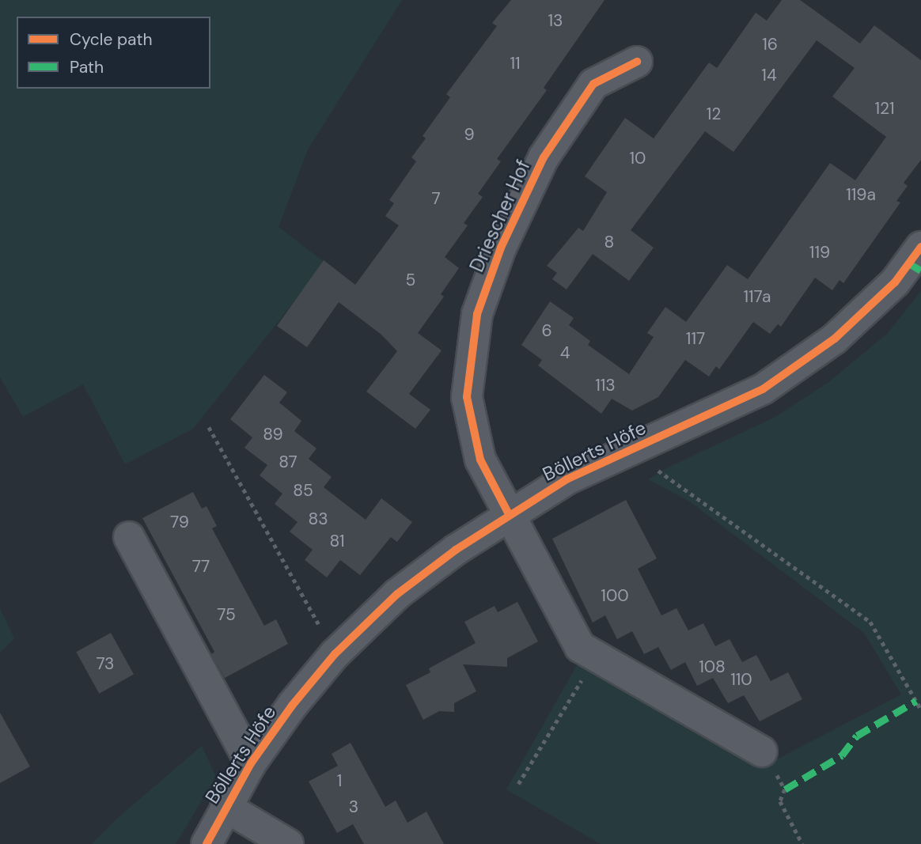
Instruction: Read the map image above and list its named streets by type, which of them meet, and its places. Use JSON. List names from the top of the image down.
{
  "streets": {
    "street": ["Driescher Hof", "Böllerts Höfe"]
  },
  "crossings": [
    ["Driescher Hof", "Böllerts Höfe"]
  ],
  "house_numbers": [
    "13",
    "16",
    "11",
    "14",
    "121",
    "12",
    "9",
    "10",
    "119a",
    "7",
    "8",
    "119",
    "5",
    "117a",
    "6",
    "117",
    "4",
    "113",
    "89",
    "87",
    "85",
    "83",
    "79",
    "81",
    "77",
    "100",
    "75",
    "73",
    "108",
    "110",
    "1",
    "3"
  ],
  "legend": ["Cycle path", "Path"]
}
